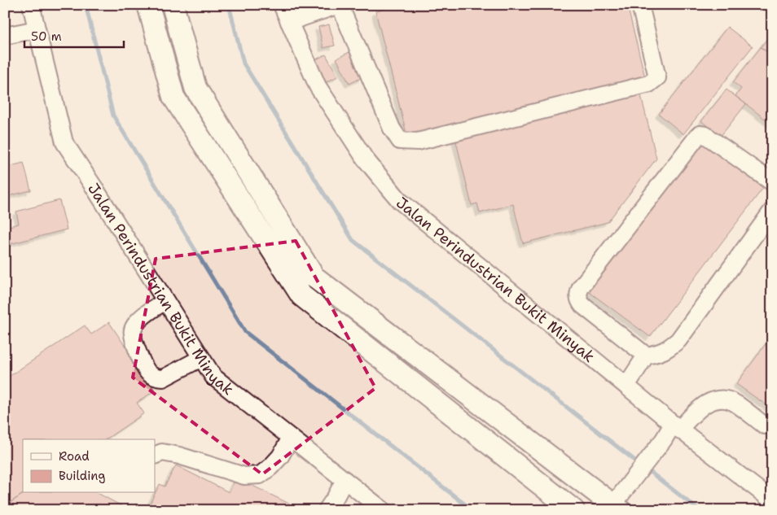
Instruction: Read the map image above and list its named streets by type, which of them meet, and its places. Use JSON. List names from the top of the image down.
{
  "streets": {
    "street": ["Jalan Perindustrian Bukit Minyak"]
  },
  "legend": ["Road", "Building"],
  "scale_bar": "50 m"
}
